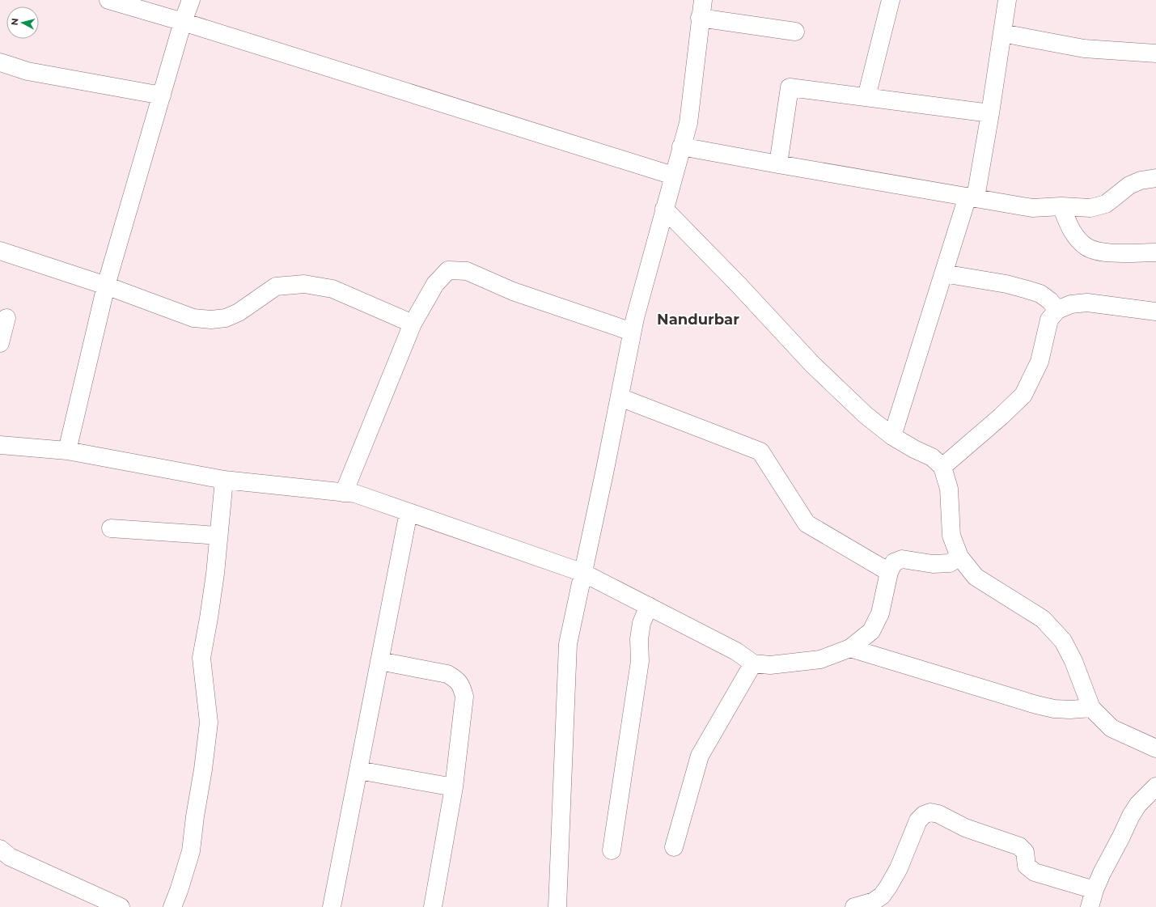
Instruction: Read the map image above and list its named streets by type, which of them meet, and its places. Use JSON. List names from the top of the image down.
{
  "districts": ["Nandurbar"],
  "north": "left"
}
